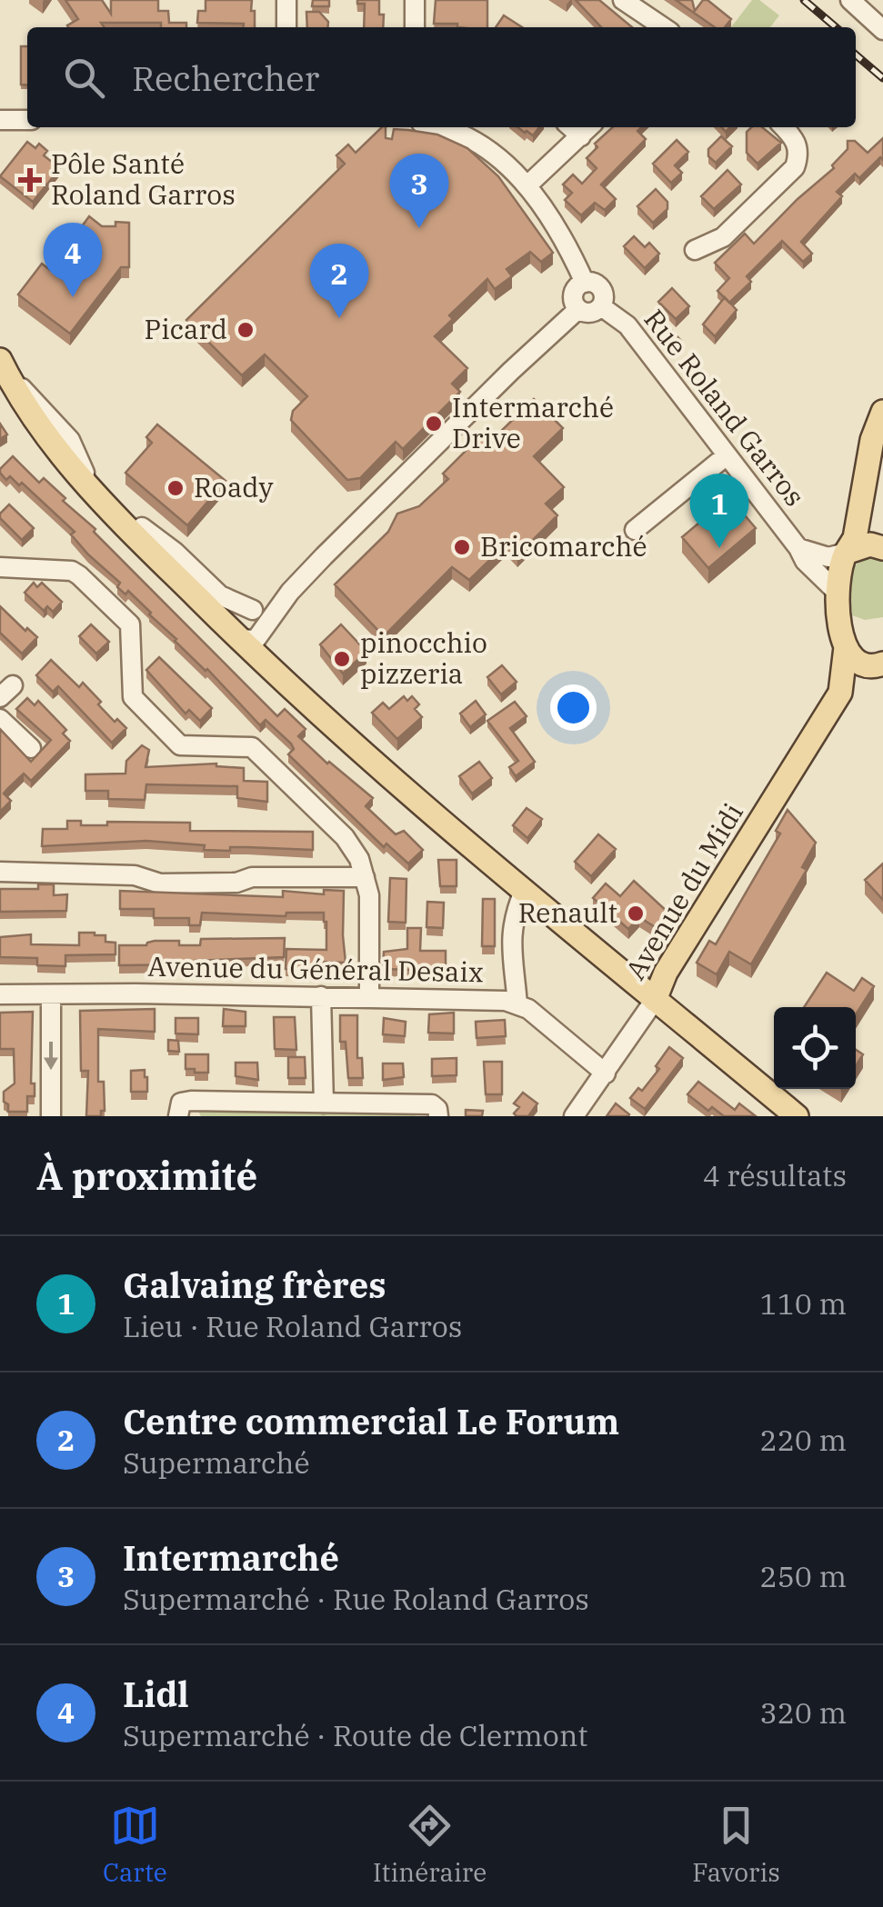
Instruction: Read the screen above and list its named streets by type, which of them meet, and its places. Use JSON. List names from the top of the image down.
{
  "streets": {
    "main road": ["Avenue du Midi"],
    "street": ["Rue Roland Garros", "Avenue du Général Desaix"]
  },
  "crossings": [
    ["Rue Roland Garros", "Avenue du Midi"],
    ["Avenue du Midi", "Avenue du Général Desaix"]
  ],
  "places": {
    "health": ["Pôle Santé Roland Garros"],
    "other": [
      "Picard",
      "Intermarché Drive",
      "Roady",
      "Bricomarché",
      "pinocchio pizzeria",
      "Renault"
    ]
  },
  "page": {
    "search": "Rechercher",
    "pins": [
      "3",
      "4",
      "2",
      "1"
    ],
    "heading": ["À proximité", "4 résultats"],
    "list": [
      {
        "mark": "1",
        "name": "Galvaing frères",
        "note": "Lieu · Rue Roland Garros",
        "value": "110 m"
      },
      {
        "mark": "2",
        "name": "Centre commercial Le Forum",
        "note": "Supermarché",
        "value": "220 m"
      },
      {
        "mark": "3",
        "name": "Intermarché",
        "note": "Supermarché · Rue Roland Garros",
        "value": "250 m"
      },
      {
        "mark": "4",
        "name": "Lidl",
        "note": "Supermarché · Route de Clermont",
        "value": "320 m"
      }
    ],
    "nav": ["Carte", "Itinéraire", "Favoris"]
  }
}
